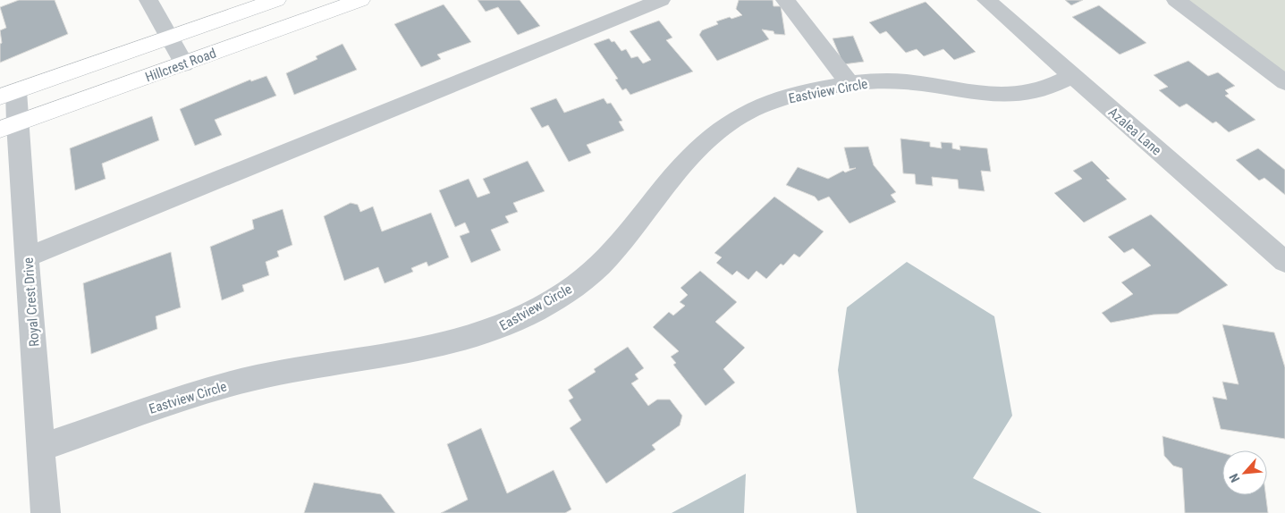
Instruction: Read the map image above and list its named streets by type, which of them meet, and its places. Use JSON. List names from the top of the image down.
{
  "streets": {
    "main road": ["Hillcrest Road"],
    "street": ["Eastview Circle", "Azalea Lane", "Royal Crest Drive"]
  },
  "crossings": [
    ["Hillcrest Road", "Royal Crest Drive"],
    ["Eastview Circle", "Azalea Lane"],
    ["Eastview Circle", "Royal Crest Drive"]
  ],
  "north": "bottom left"
}
